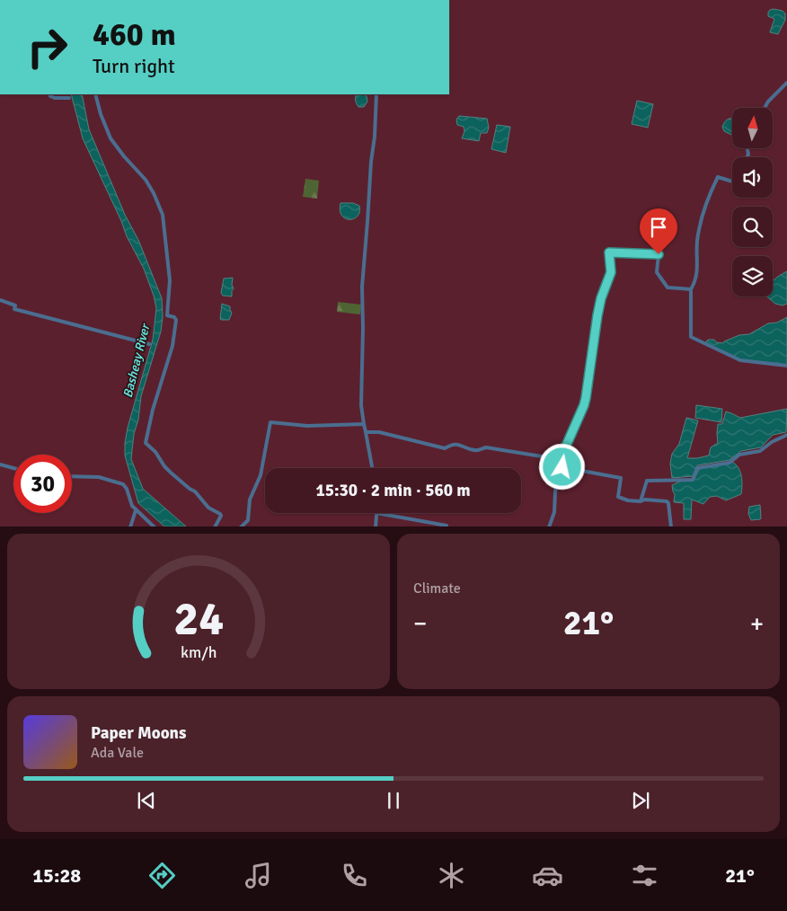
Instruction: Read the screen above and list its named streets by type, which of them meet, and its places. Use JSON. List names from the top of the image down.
{
  "water": ["Basheay River"],
  "north": "top",
  "page": {
    "turn": ["460 m", "Turn right"],
    "limit": "30",
    "trip": "15:30 · 2 min · 560 m",
    "tile": "Climate",
    "heat": ["−", "21°", "+"],
    "song": ["Paper Moons", "Ada Vale"],
    "tabs": ["15:28", "21°"],
    "gauge": ["24", "km/h"]
  }
}
